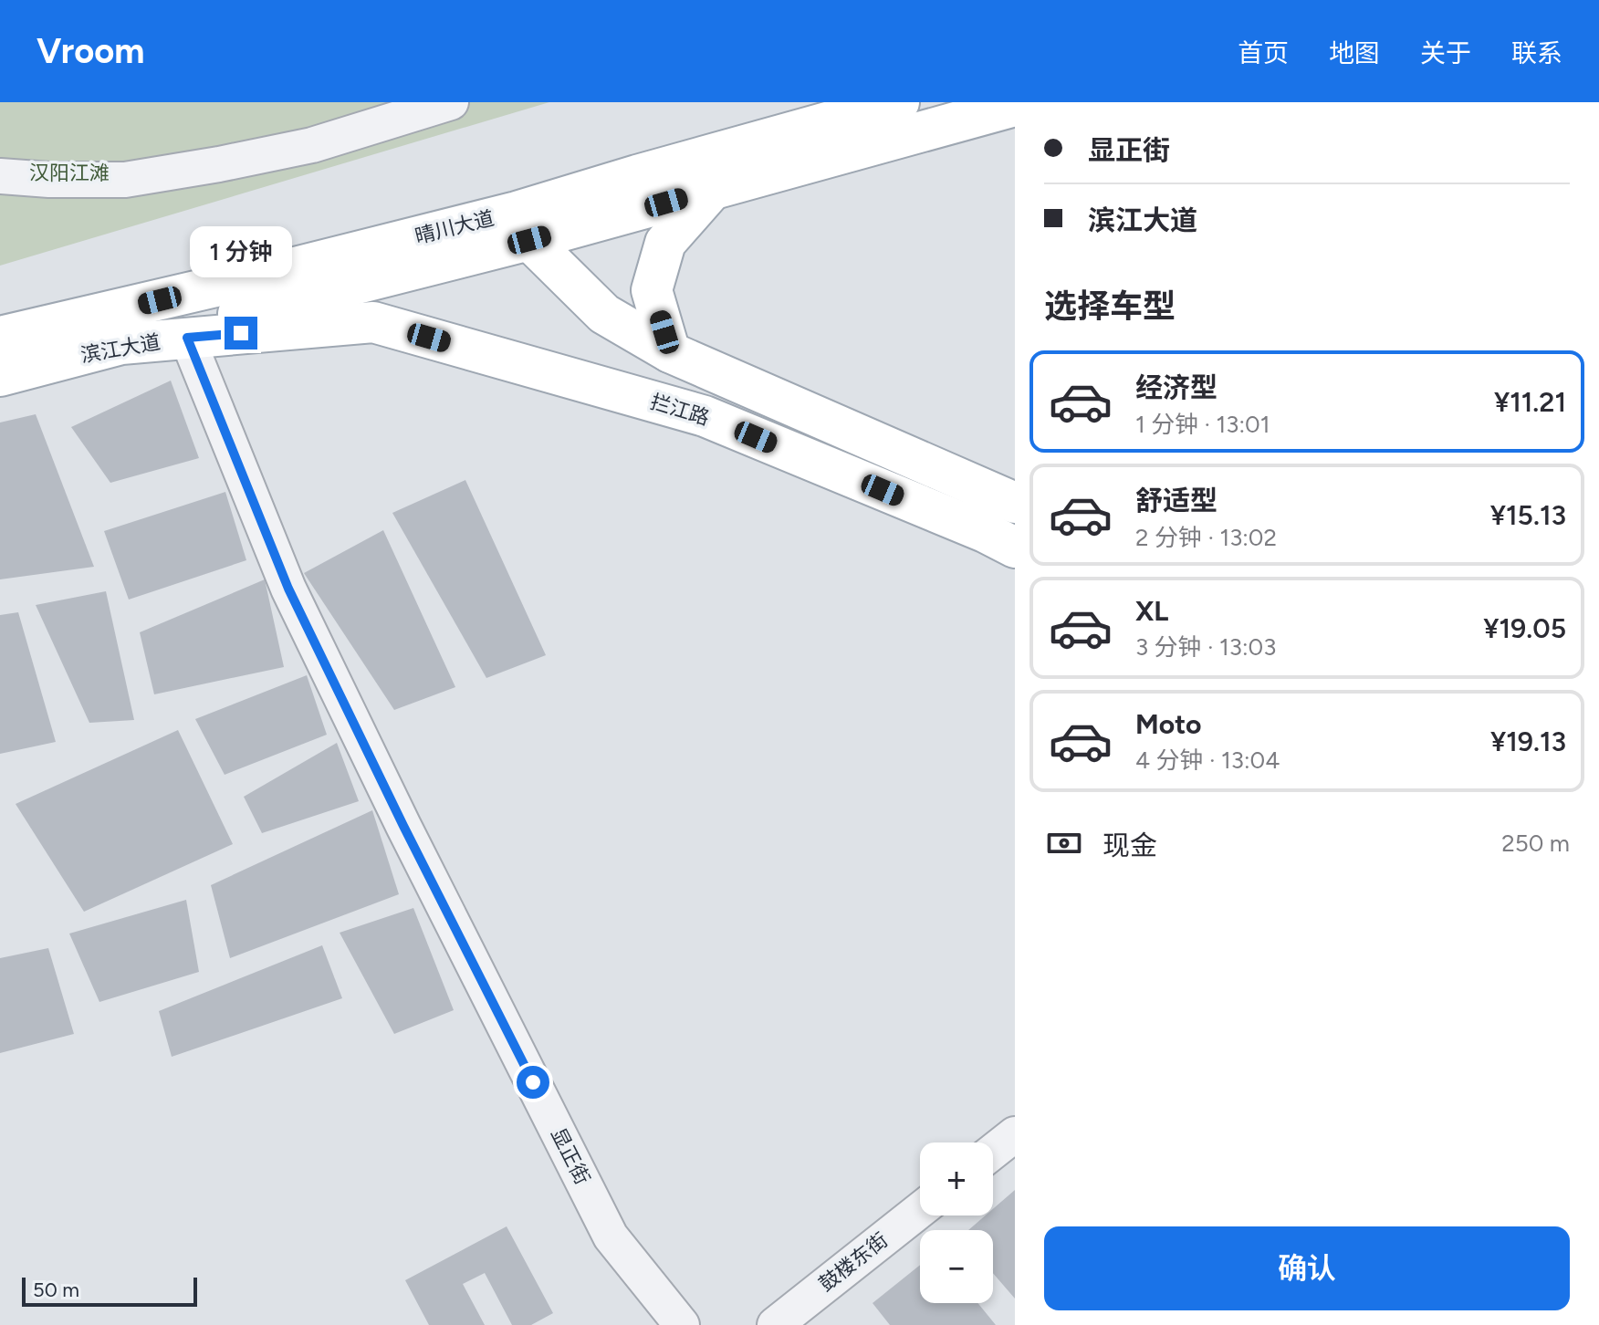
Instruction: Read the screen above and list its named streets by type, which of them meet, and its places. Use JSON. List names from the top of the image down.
{
  "streets": {
    "main road": ["晴川大道", "滨江大道", "拦江路"],
    "street": ["显正街", "鼓楼东街"]
  },
  "crossings": [
    ["晴川大道", "滨江大道"],
    ["滨江大道", "拦江路"],
    ["滨江大道", "显正街"]
  ],
  "parks": ["汉阳江滩"],
  "scale_bar": "50 m",
  "page": {
    "header": "Vroom",
    "nav": [
      "首页",
      "地图",
      "关于",
      "联系"
    ],
    "banner": ["显正街", "滨江大道"],
    "bubble": "1 分钟",
    "heading": "选择车型",
    "list": [
      {
        "name": "经济型",
        "note": "1 分钟 · 13:01",
        "value": "¥11.21"
      },
      {
        "name": "舒适型",
        "note": "2 分钟 · 13:02",
        "value": "¥15.13"
      },
      {
        "name": "XL",
        "note": "3 分钟 · 13:03",
        "value": "¥19.05"
      },
      {
        "name": "Moto",
        "note": "4 分钟 · 13:04",
        "value": "¥19.13"
      }
    ],
    "pay": ["现金", "250 m"],
    "map_buttons": ["+", "−"],
    "buttons": "确认",
    "scale": "50 m"
  }
}
